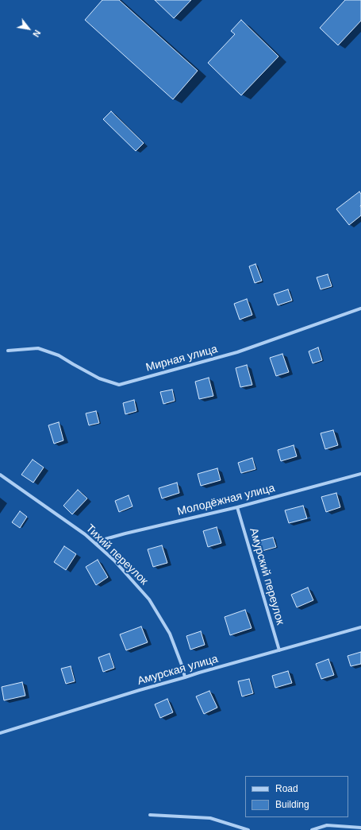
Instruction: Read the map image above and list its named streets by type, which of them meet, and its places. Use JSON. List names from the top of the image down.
{
  "streets": {
    "street": [
      "Мирная улица",
      "Молодёжная улица",
      "Тихий переулок",
      "Амурский переулок",
      "Амурская улица"
    ]
  },
  "crossings": [
    ["Молодёжная улица", "Тихий переулок"],
    ["Молодёжная улица", "Амурский переулок"],
    ["Тихий переулок", "Амурская улица"],
    ["Амурский переулок", "Амурская улица"]
  ],
  "legend": ["Road", "Building"],
  "north": "bottom right"
}
